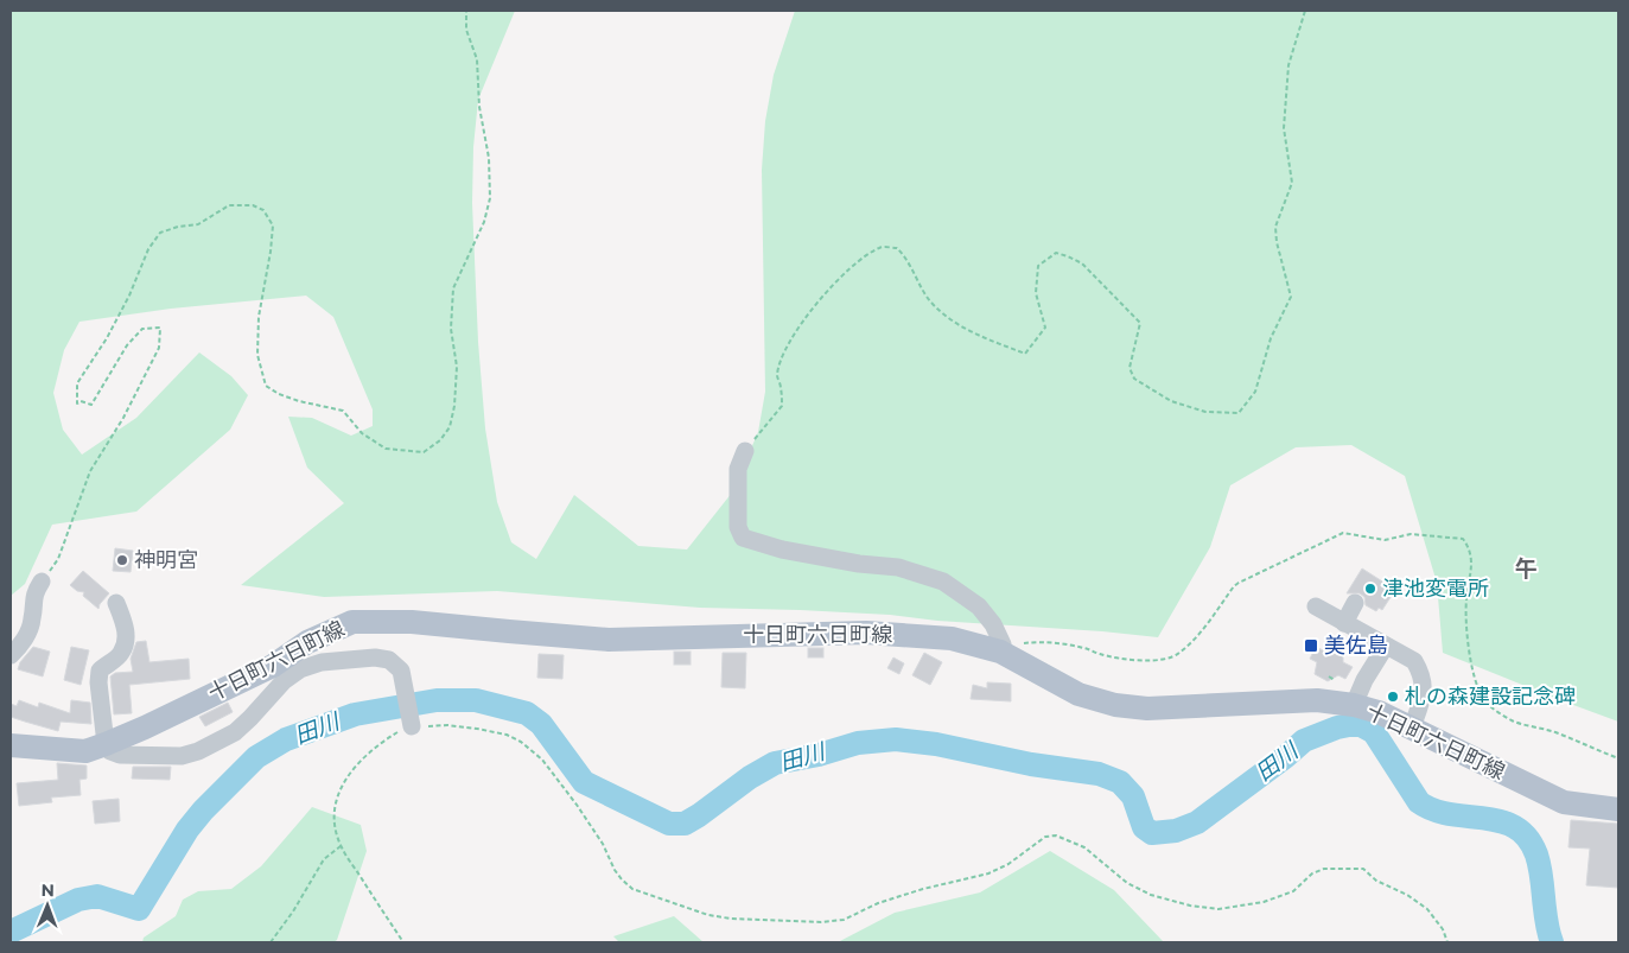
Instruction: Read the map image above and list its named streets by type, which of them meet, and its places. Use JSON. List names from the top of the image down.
{
  "streets": {
    "main road": ["十日町六日町線"]
  },
  "districts": ["午"],
  "water": ["田川"],
  "places": {
    "other": ["神明宮", "津池変電所", "札の森建設記念碑"],
    "transit": ["美佐島"]
  },
  "north": "top"
}
